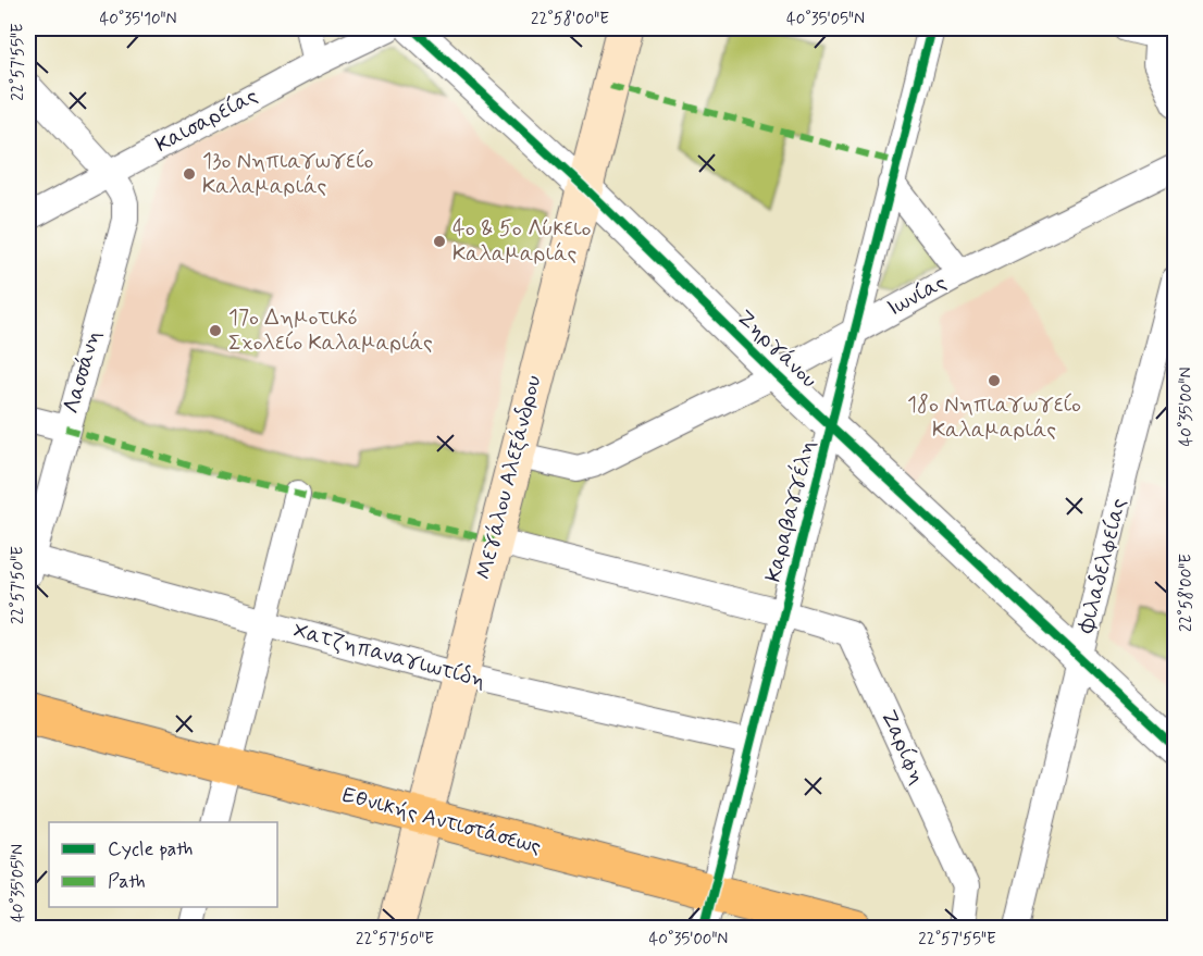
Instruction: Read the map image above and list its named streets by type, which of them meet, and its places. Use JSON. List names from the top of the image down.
{
  "streets": {
    "main road": ["Μεγάλου Αλεξάνδρου", "Εθνικής Αντιστάσεως"],
    "street": [
      "Καισαρείας",
      "Ιωνίας",
      "Ζηργάνου",
      "Λασσάνη",
      "Καραβαγγέλη",
      "Φιλαδελφείας",
      "Χατζηπαναγιωτίδη",
      "Ζαρίφη"
    ]
  },
  "crossings": [
    ["Καισαρείας", "Λασσάνη"],
    ["Ιωνίας", "Ζηργάνου"],
    ["Ιωνίας", "Μεγάλου Αλεξάνδρου"],
    ["Ιωνίας", "Καραβαγγέλη"],
    ["Ζηργάνου", "Μεγάλου Αλεξάνδρου"],
    ["Ζηργάνου", "Καραβαγγέλη"],
    ["Ζηργάνου", "Φιλαδελφείας"],
    ["Λασσάνη", "Χατζηπαναγιωτίδη"],
    ["Μεγάλου Αλεξάνδρου", "Χατζηπαναγιωτίδη"],
    ["Μεγάλου Αλεξάνδρου", "Ζαρίφη"],
    ["Μεγάλου Αλεξάνδρου", "Εθνικής Αντιστάσεως"],
    ["Καραβαγγέλη", "Χατζηπαναγιωτίδη"],
    ["Καραβαγγέλη", "Ζαρίφη"],
    ["Καραβαγγέλη", "Εθνικής Αντιστάσεως"]
  ],
  "places": [
    "13ο Νηπιαγωγείο Καλαμαριάς",
    "4ο & 5ο Λύκειο Καλαμαριάς",
    "17ο Δημοτικό Σχολείο Καλαμαριάς",
    "18ο Νηπιαγωγείο Καλαμαριάς"
  ],
  "legend": ["Cycle path", "Path"],
  "coordinates": [
    "40°35'10\"N",
    "22°58'00\"E",
    "40°35'05\"N",
    "22°57'55\"E",
    "40°35'00\"N",
    "22°57'50\"E"
  ]
}
